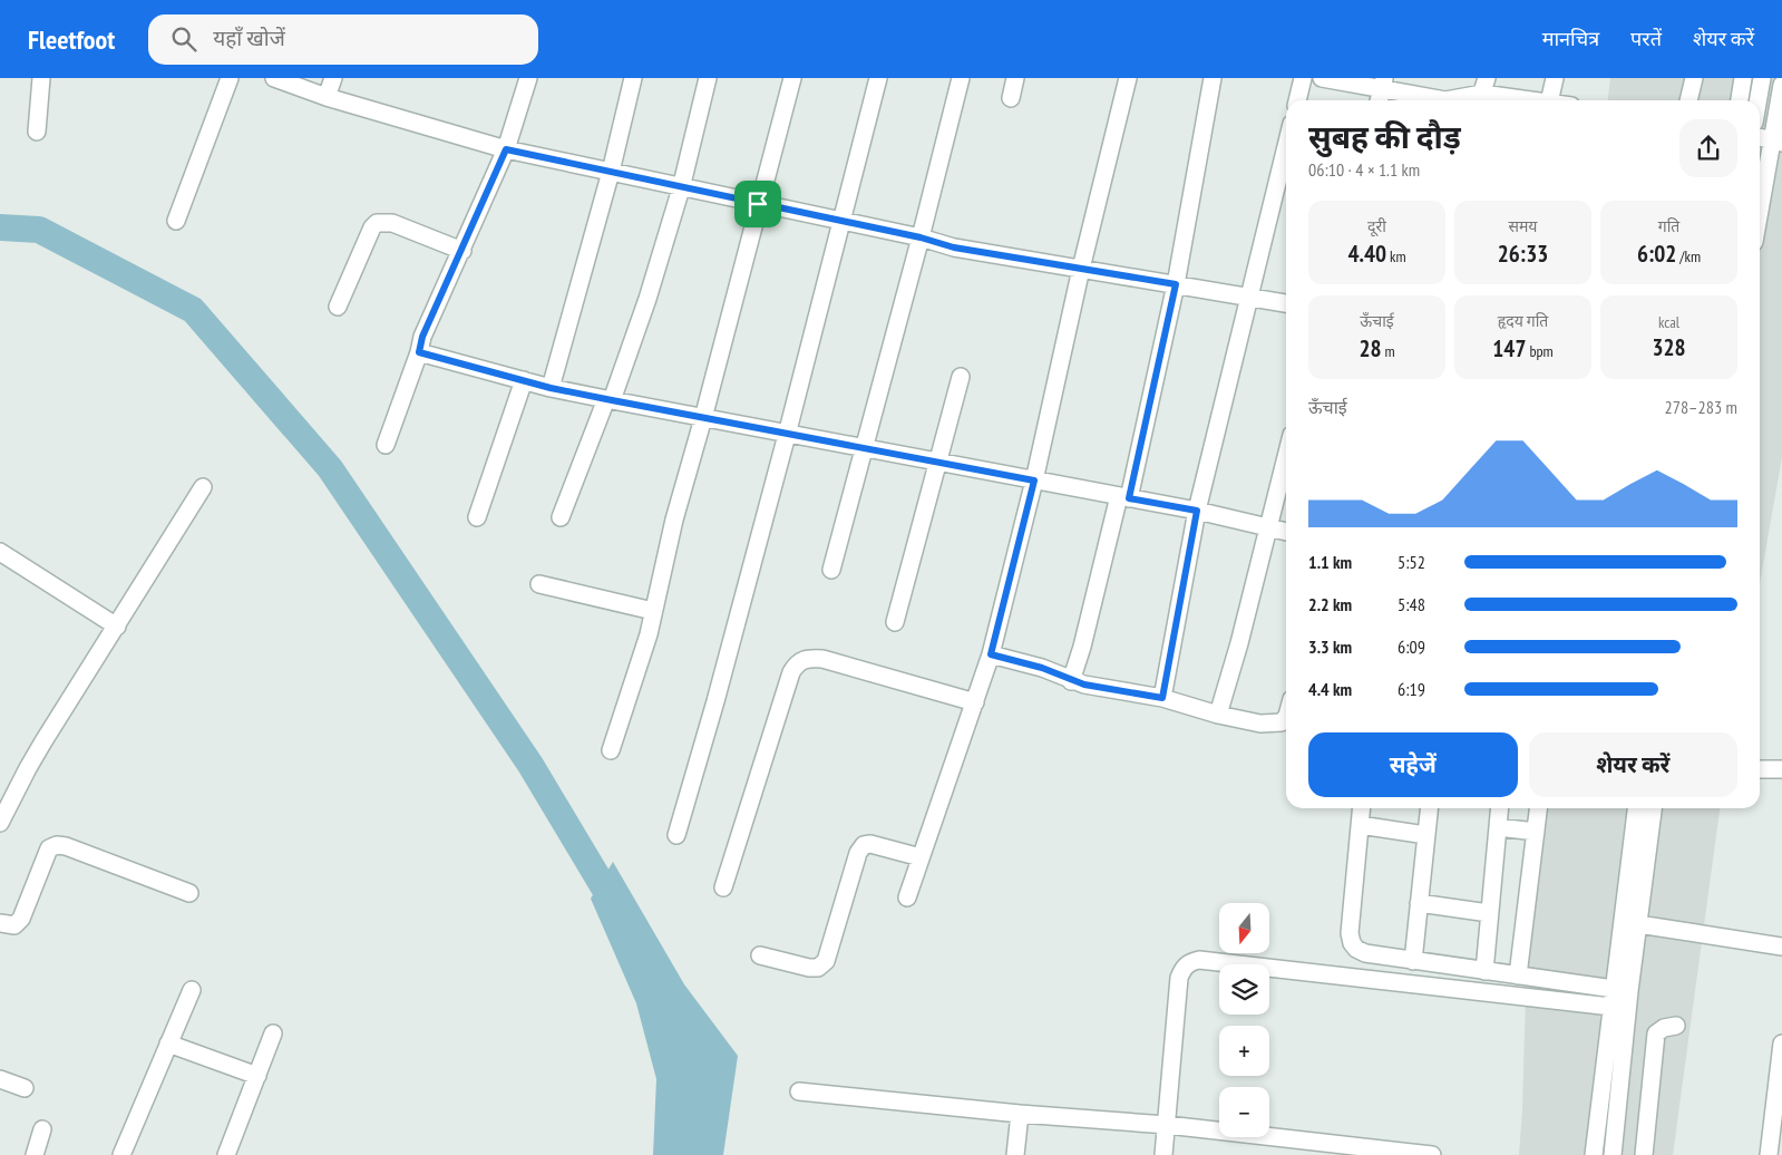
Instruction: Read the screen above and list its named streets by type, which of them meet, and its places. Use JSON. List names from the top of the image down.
{
  "north": "bottom",
  "page": {
    "header": "Fleetfoot",
    "search": "यहाँ खोजें",
    "nav": ["मानचित्र", "परतें", "शेयर करें"],
    "heading": ["सुबह की दौड़", "06:10 · 4 × 1.1 km"],
    "stats": [
      ["दूरी", "4.40 km"],
      ["समय", "26:33"],
      ["गति", "6:02 /km"],
      ["ऊँचाई", "28 m"],
      ["हृदय गति", "147 bpm"],
      ["kcal", "328"]
    ],
    "chart": ["ऊँचाई", "278–283 m"],
    "list": [
      {
        "name": "1.1 km",
        "note": "5:52"
      },
      {
        "name": "2.2 km",
        "note": "5:48"
      },
      {
        "name": "3.3 km",
        "note": "6:09"
      },
      {
        "name": "4.4 km",
        "note": "6:19"
      }
    ],
    "buttons": ["सहेजें", "शेयर करें"],
    "map_buttons": ["+", "−"]
  }
}
